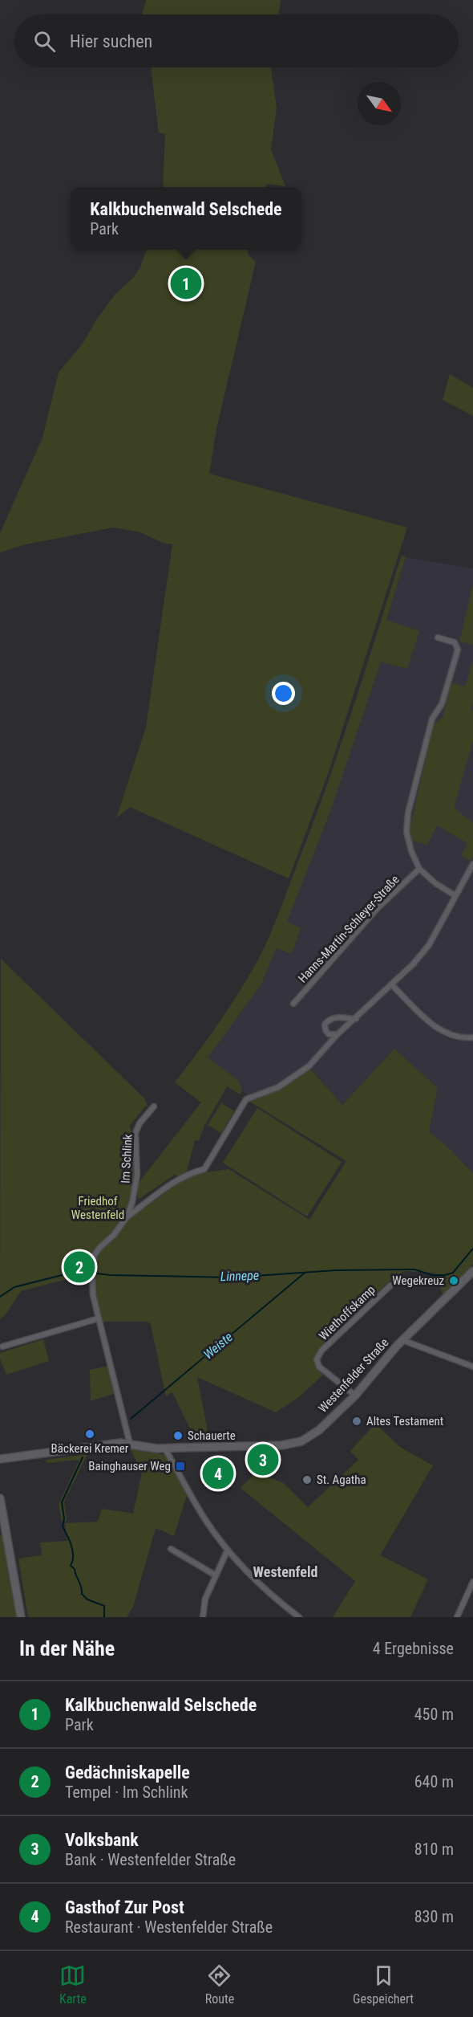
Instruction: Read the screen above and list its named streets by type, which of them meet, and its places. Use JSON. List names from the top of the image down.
{
  "streets": {
    "main road": ["Westenfelder Straße"],
    "street": ["Hanns-Martin-Schleyer-Straße", "Im Schlink", "Wiethoffskamp"]
  },
  "crossings": [
    ["Im Schlink", "Westenfelder Straße"],
    ["Wiethoffskamp", "Westenfelder Straße"]
  ],
  "districts": ["Westenfeld"],
  "water": ["Linnepe", "Weiste"],
  "parks": ["Friedhof Westenfeld"],
  "places": {
    "other": [
      "Wegekreuz",
      "Altes Testament",
      "Bäckerei Kremer",
      "Schauerte",
      "St. Agatha"
    ],
    "transit": ["Bainghauser Weg"]
  },
  "north": "bottom right",
  "page": {
    "search": "Hier suchen",
    "popup": ["Kalkbuchenwald Selschede", "Park"],
    "pins": [
      "1",
      "2",
      "3",
      "4"
    ],
    "heading": ["In der Nähe", "4 Ergebnisse"],
    "list": [
      {
        "mark": "1",
        "name": "Kalkbuchenwald Selschede",
        "note": "Park",
        "value": "450 m"
      },
      {
        "mark": "2",
        "name": "Gedächniskapelle",
        "note": "Tempel · Im Schlink",
        "value": "640 m"
      },
      {
        "mark": "3",
        "name": "Volksbank",
        "note": "Bank · Westenfelder Straße",
        "value": "810 m"
      },
      {
        "mark": "4",
        "name": "Gasthof Zur Post",
        "note": "Restaurant · Westenfelder Straße",
        "value": "830 m"
      }
    ],
    "nav": ["Karte", "Route", "Gespeichert"]
  }
}
